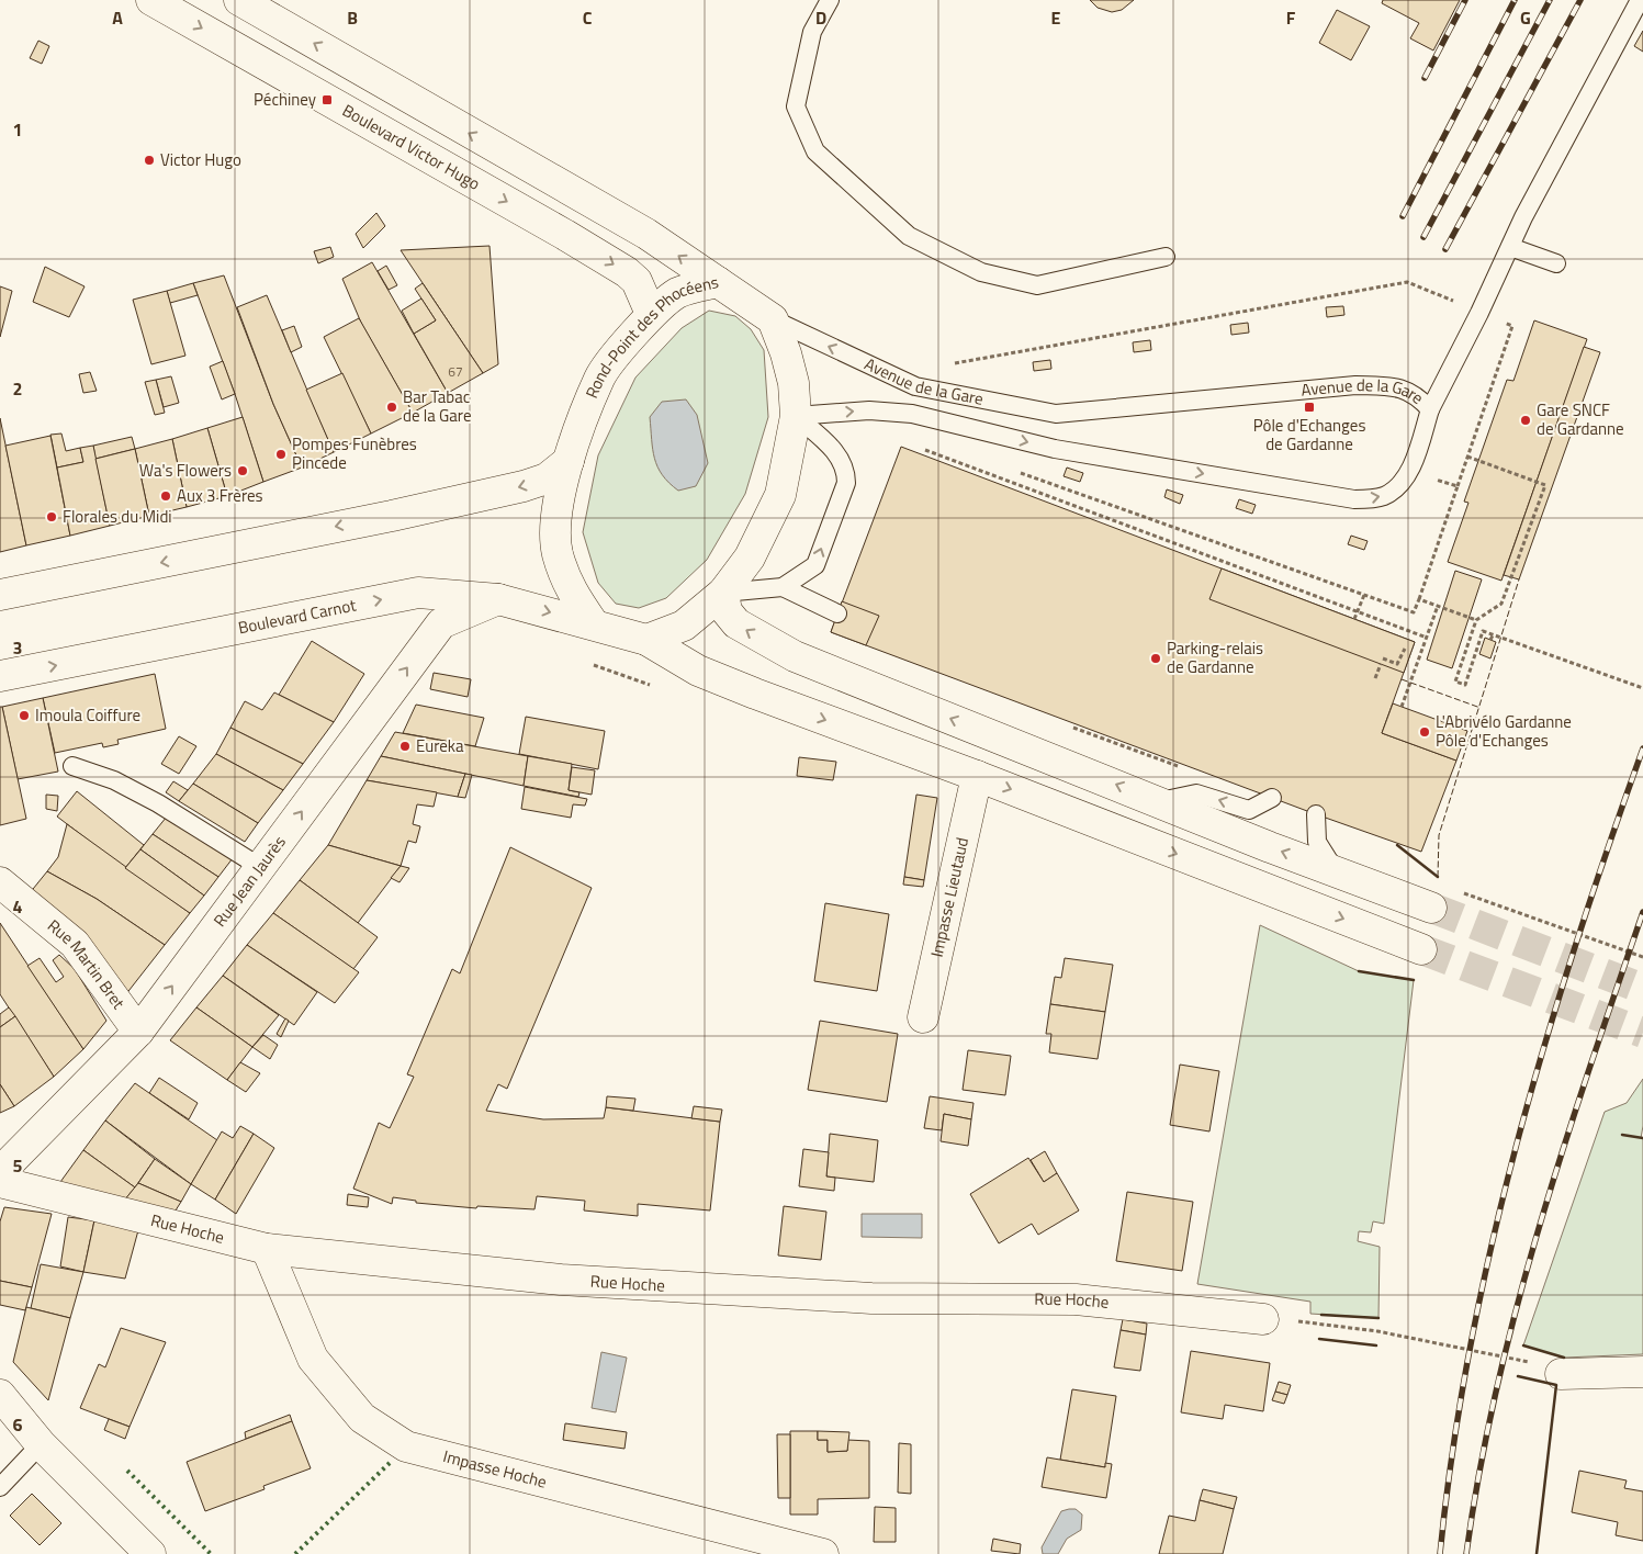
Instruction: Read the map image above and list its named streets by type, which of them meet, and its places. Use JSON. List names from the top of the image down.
{
  "streets": {
    "main road": [
      "Boulevard Victor Hugo",
      "Rond-Point des Phocéens",
      "Boulevard Carnot",
      "Rue Jean Jaurès",
      "Impasse Lieutaud",
      "Rue Martin Bret",
      "Rue Hoche",
      "Impasse Hoche"
    ],
    "lane": ["Avenue de la Gare"]
  },
  "crossings": [
    ["Boulevard Victor Hugo", "Rond-Point des Phocéens"],
    ["Rond-Point des Phocéens", "Avenue de la Gare"],
    ["Rond-Point des Phocéens", "Boulevard Carnot"],
    ["Boulevard Carnot", "Rue Jean Jaurès"],
    ["Rue Jean Jaurès", "Rue Martin Bret"],
    ["Rue Hoche", "Impasse Hoche"]
  ],
  "one_way": ["Rue Jean Jaurès"],
  "places": {
    "transit": ["Péchiney", "Pôle d'Echanges de Gardanne"],
    "other": [
      "Victor Hugo",
      "Bar Tabac de la Gare",
      "Gare SNCF de Gardanne",
      "Pompes Funèbres Pincede",
      "Wa's Flowers",
      "Aux 3 Frères",
      "Florales du Midi",
      "Parking-relais de Gardanne",
      "Imoula Coiffure",
      "L'Abrivélo Gardanne Pôle d'Echanges",
      "Eureka"
    ]
  },
  "house_numbers": ["67"],
  "grid": {
    "columns": [
      "A",
      "B",
      "C",
      "D",
      "E",
      "F",
      "G"
    ],
    "rows": [
      "1",
      "2",
      "3",
      "4",
      "5",
      "6"
    ]
  }
}
